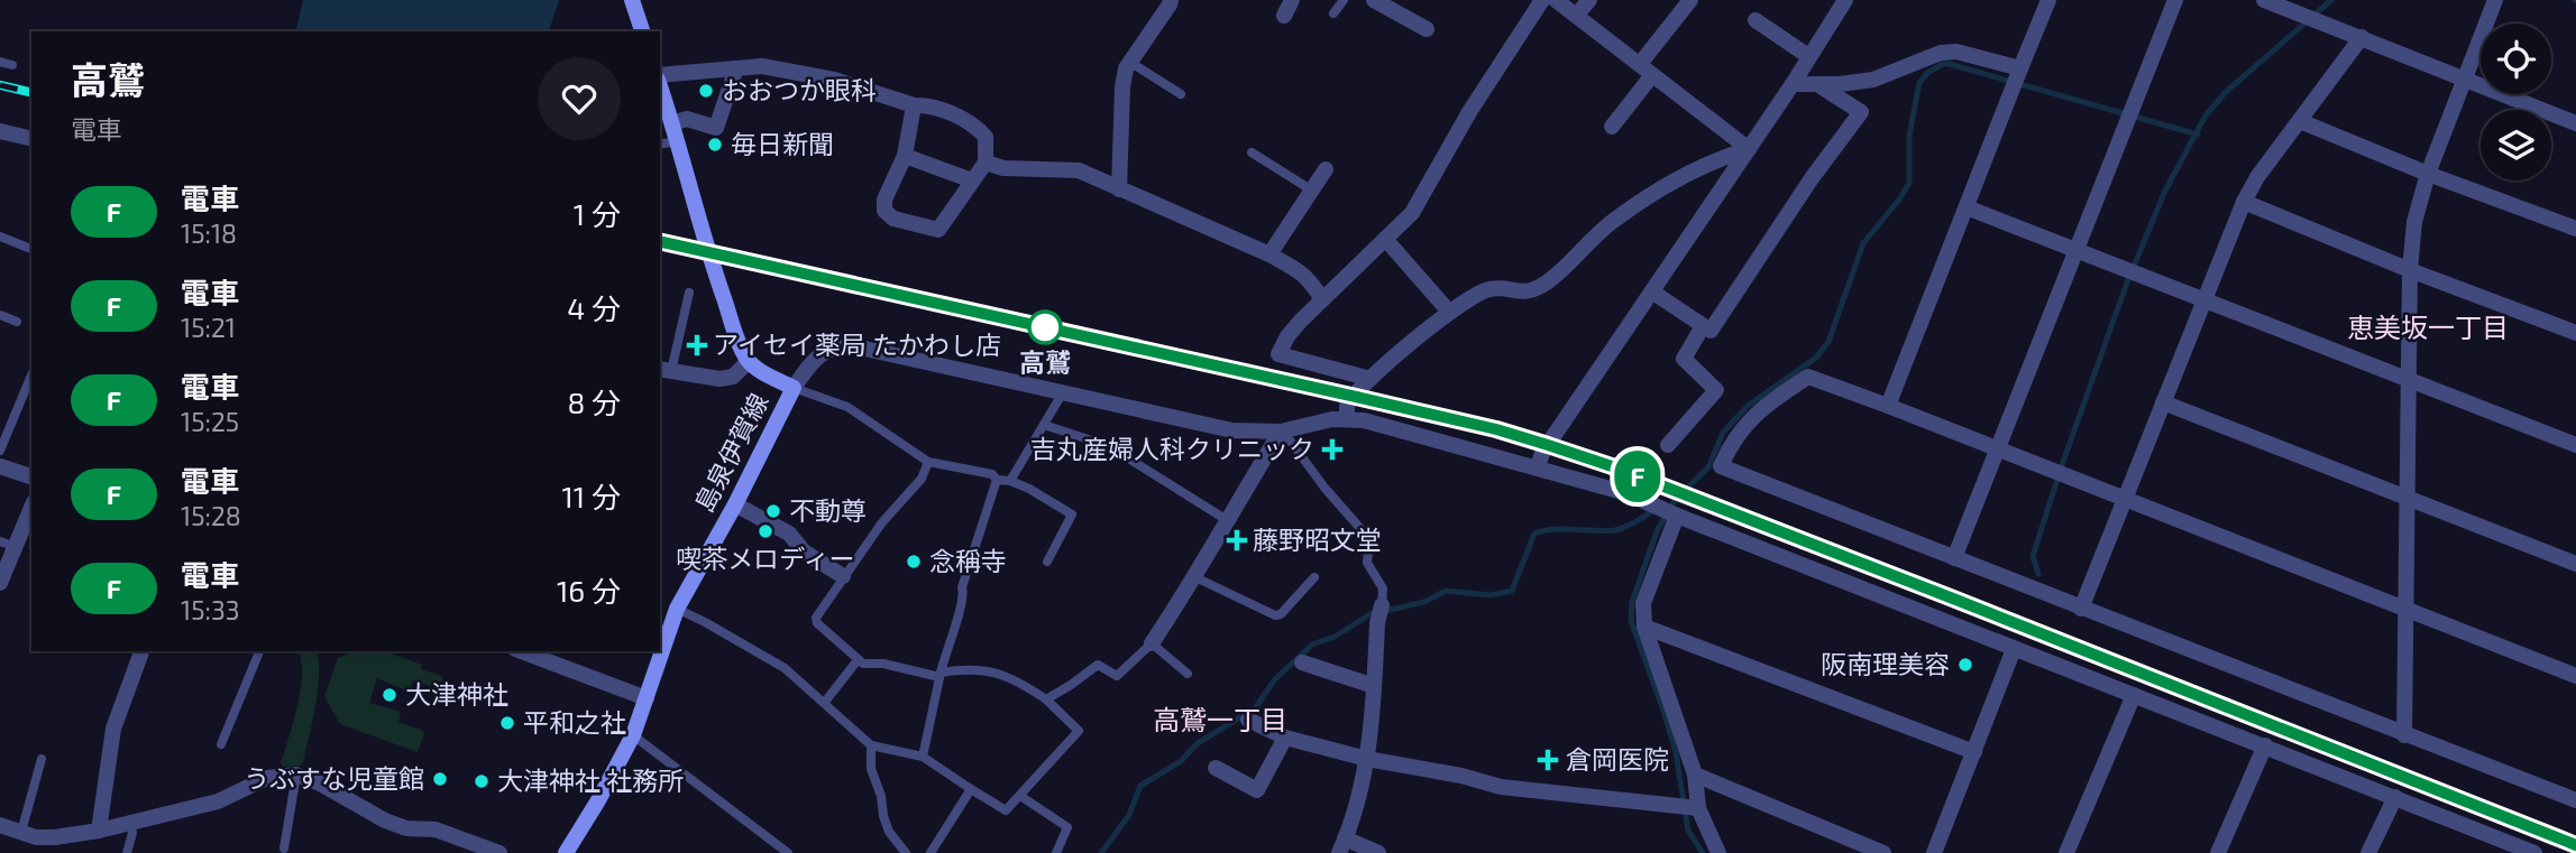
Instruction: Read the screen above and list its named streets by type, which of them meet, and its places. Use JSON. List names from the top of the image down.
{
  "streets": {
    "main road": ["島泉伊賀線"]
  },
  "districts": ["恵美坂一丁目", "高鷲一丁目"],
  "places": {
    "other": [
      "おおつか眼科",
      "毎日新聞",
      "高鷲",
      "不動尊",
      "喫茶メロディー",
      "念稱寺",
      "阪南理美容",
      "大津神社",
      "平和之社",
      "うぶすな児童館",
      "大津神社 社務所"
    ],
    "health": [
      "アイセイ薬局 たかわし店",
      "吉丸産婦人科クリニック",
      "藤野昭文堂",
      "倉岡医院"
    ]
  },
  "page": {
    "on_map": "F",
    "heading": ["高鷲", "電車"],
    "list": [
      {
        "mark": "F",
        "name": "電車",
        "note": "15:18",
        "value": "1 分"
      },
      {
        "mark": "F",
        "name": "電車",
        "note": "15:21",
        "value": "4 分"
      },
      {
        "mark": "F",
        "name": "電車",
        "note": "15:25",
        "value": "8 分"
      },
      {
        "mark": "F",
        "name": "電車",
        "note": "15:28",
        "value": "11 分"
      },
      {
        "mark": "F",
        "name": "電車",
        "note": "15:33",
        "value": "16 分"
      }
    ]
  }
}
